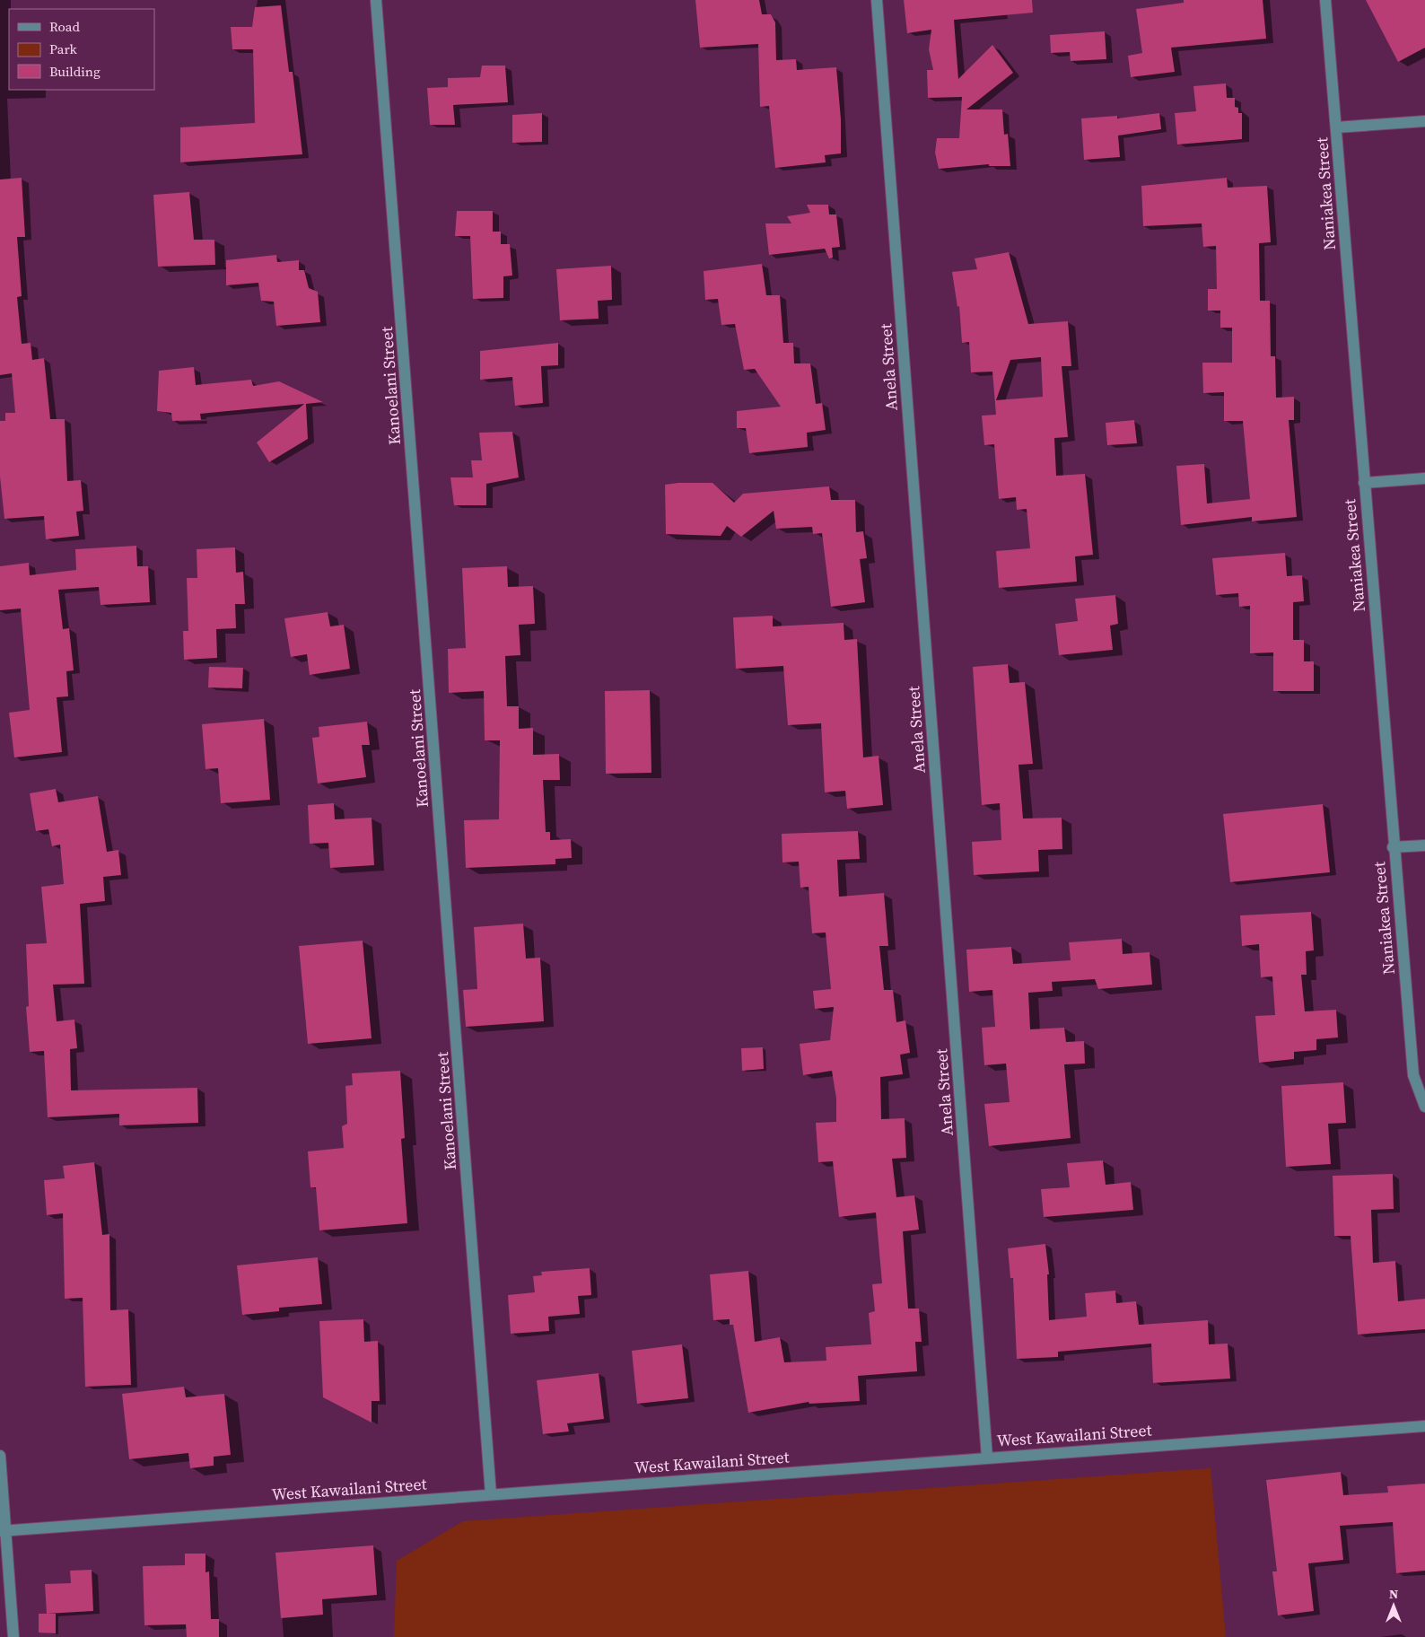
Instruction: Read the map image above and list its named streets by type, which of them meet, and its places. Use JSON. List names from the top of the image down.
{
  "streets": {
    "street": [
      "Naniakea Street",
      "Anela Street",
      "Kanoelani Street",
      "West Kawailani Street"
    ]
  },
  "crossings": [
    ["Anela Street", "West Kawailani Street"],
    ["Kanoelani Street", "West Kawailani Street"]
  ],
  "legend": ["Road", "Park", "Building"],
  "north": "top"
}
